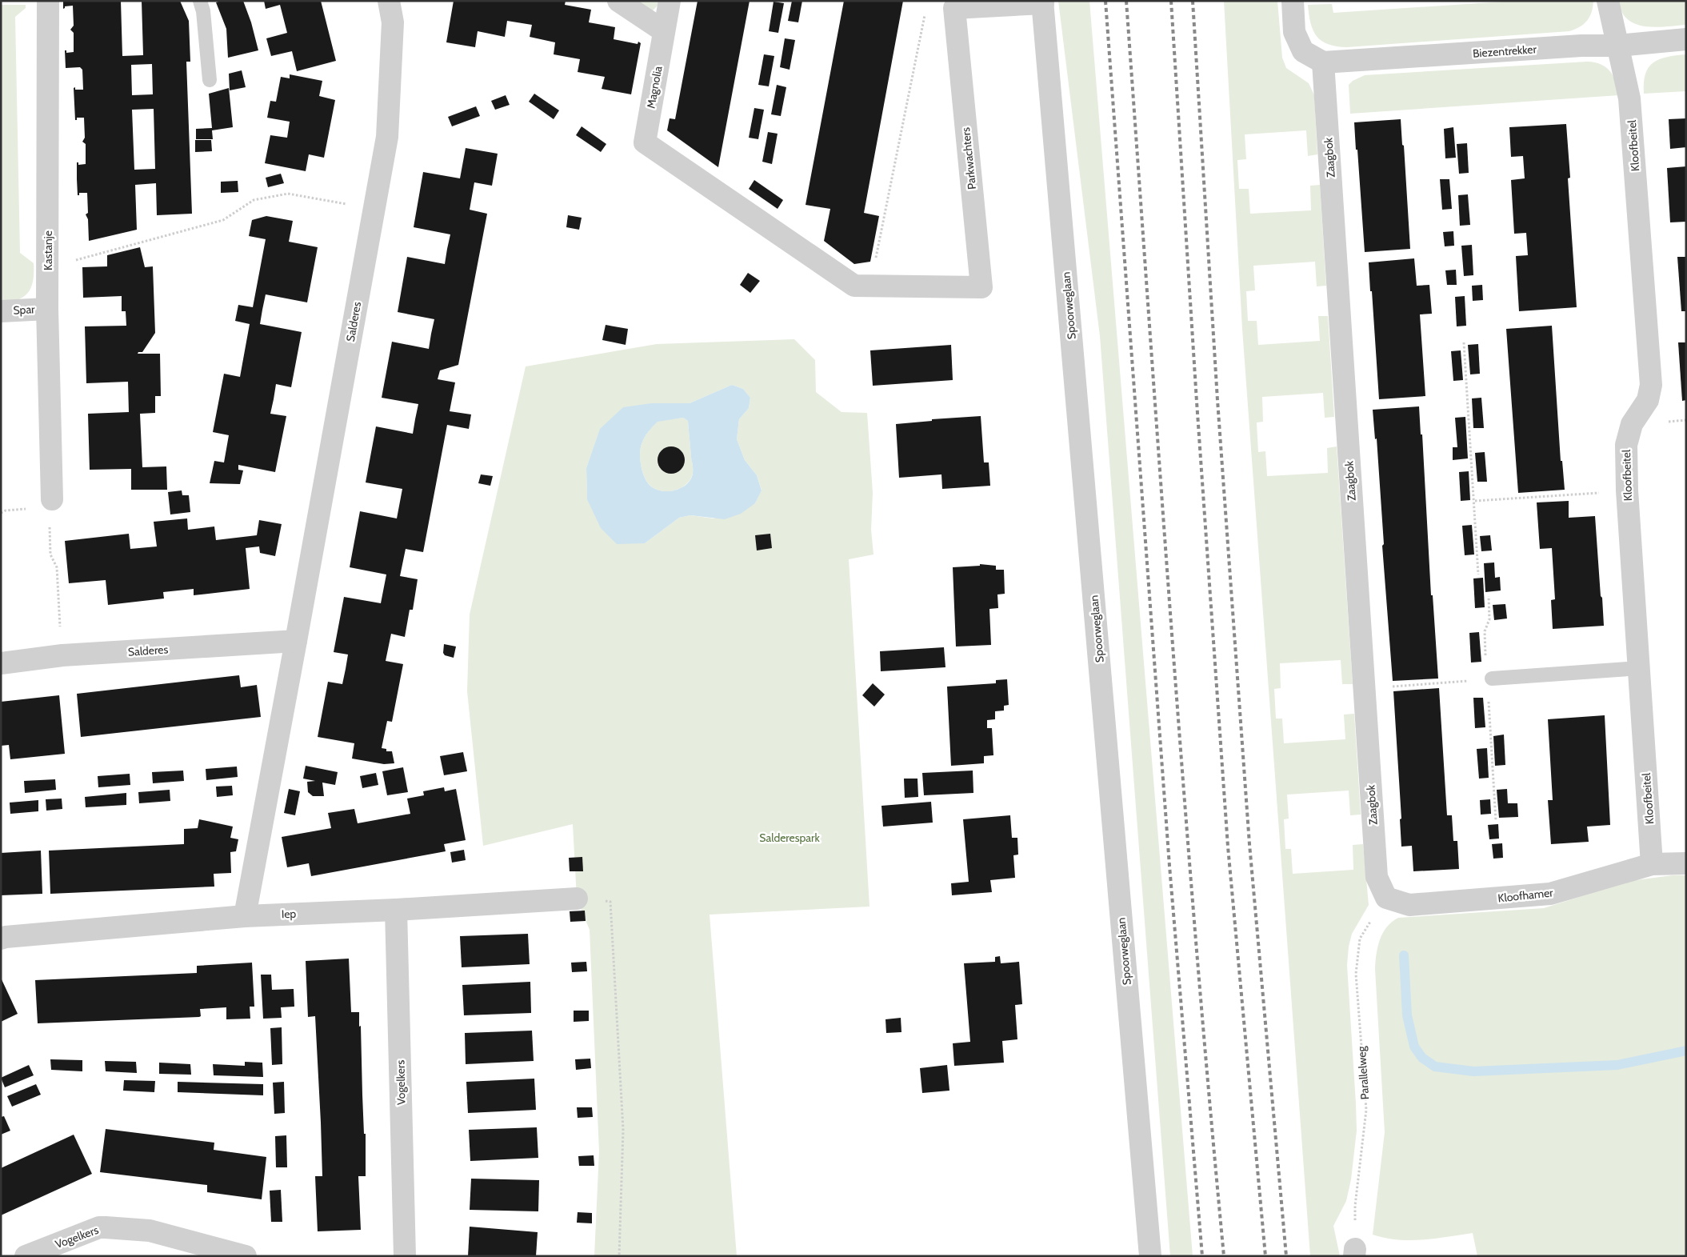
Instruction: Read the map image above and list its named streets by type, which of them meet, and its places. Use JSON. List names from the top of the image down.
{
  "streets": {
    "street": [
      "Biezentrekker",
      "Magnolia",
      "Kloofbeitel",
      "Zaagbok",
      "Parkwachters",
      "Kastanje",
      "Spoorweglaan",
      "Spar",
      "Salderes",
      "Kloofhamer",
      "Iep",
      "Vogelkers"
    ],
    "path": ["Parallelweg"]
  },
  "crossings": [
    ["Biezentrekker", "Kloofbeitel"],
    ["Biezentrekker", "Zaagbok"],
    ["Magnolia", "Parkwachters"],
    ["Kloofbeitel", "Kloofhamer"],
    ["Zaagbok", "Kloofhamer"],
    ["Zaagbok", "Parallelweg"],
    ["Parkwachters", "Spoorweglaan"],
    ["Kastanje", "Spar"],
    ["Salderes", "Iep"],
    ["Kloofhamer", "Parallelweg"],
    ["Iep", "Vogelkers"]
  ],
  "parks": ["Salderespark"]
}
